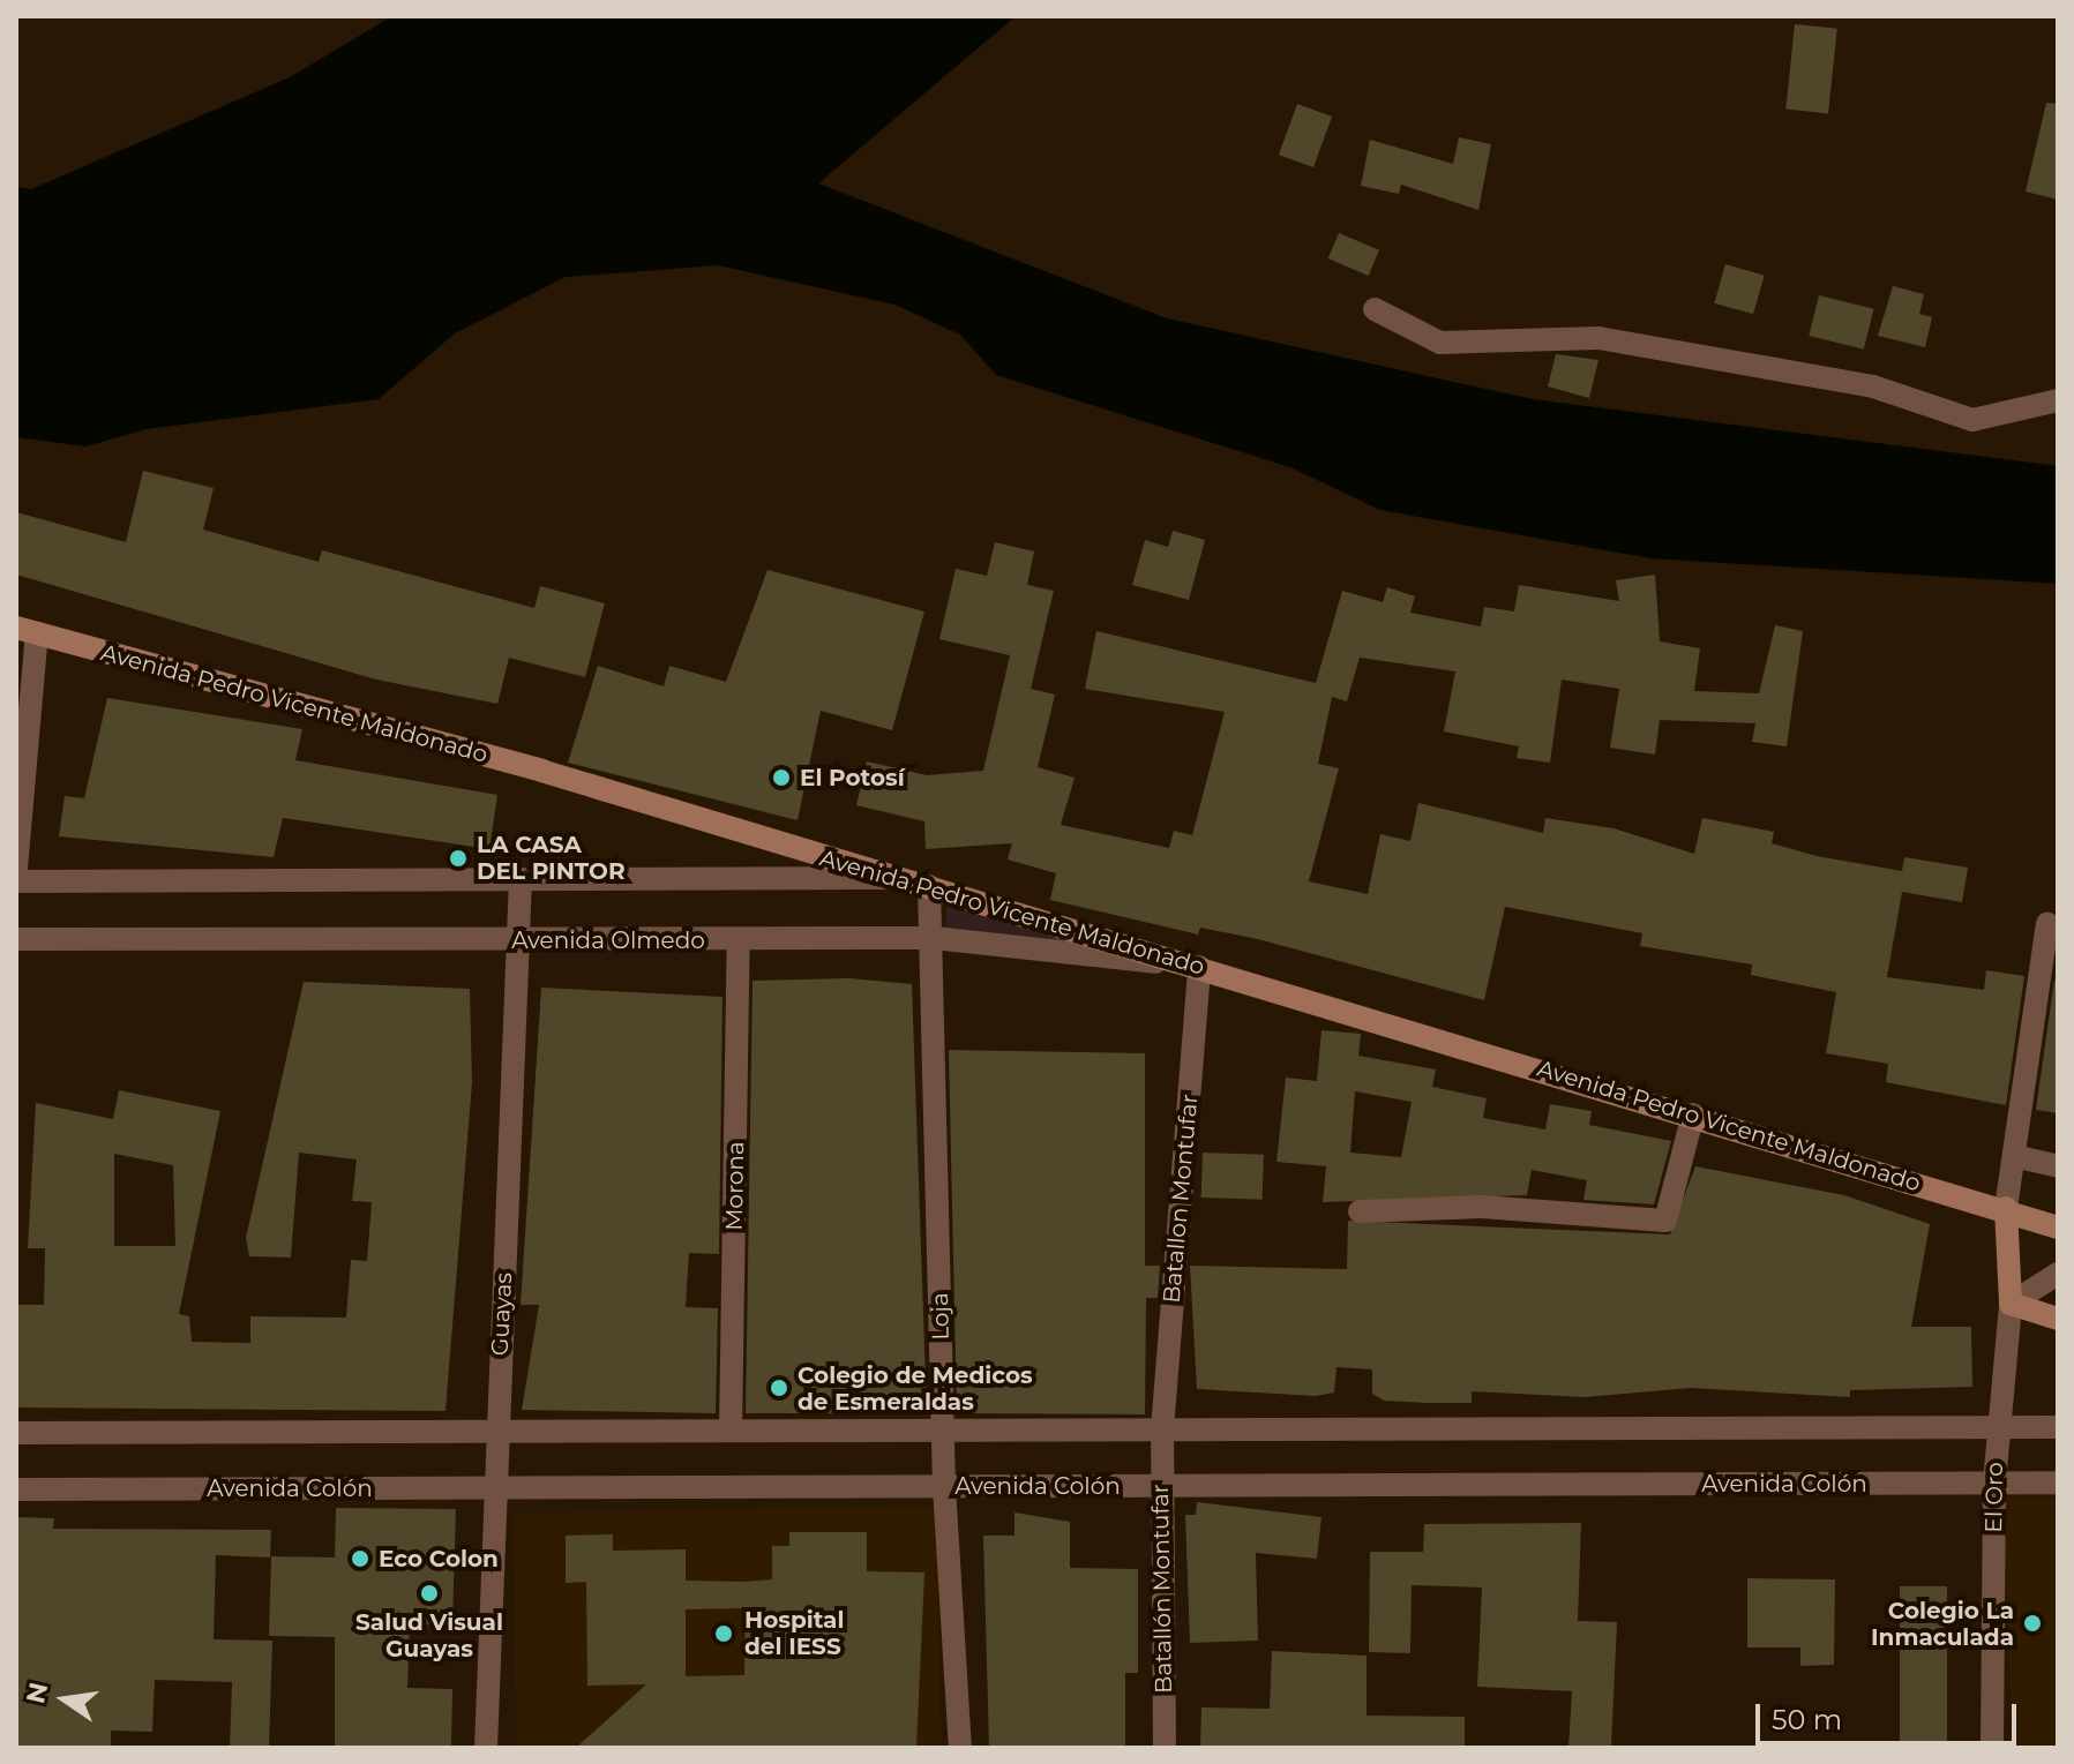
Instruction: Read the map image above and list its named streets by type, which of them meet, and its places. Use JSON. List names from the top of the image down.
{
  "streets": {
    "main road": ["Avenida Pedro Vicente Maldonado"],
    "street": [
      "Avenida Olmedo",
      "Morona",
      "Batallon Montufar",
      "Guayas",
      "Loja",
      "Avenida Colón",
      "El Oro",
      "Batallón Montufar"
    ]
  },
  "crossings": [
    ["Avenida Pedro Vicente Maldonado", "Avenida Olmedo"],
    ["Avenida Pedro Vicente Maldonado", "Batallon Montufar"],
    ["Avenida Pedro Vicente Maldonado", "Loja"],
    ["Avenida Olmedo", "Morona"],
    ["Avenida Olmedo", "Batallon Montufar"],
    ["Avenida Olmedo", "Guayas"],
    ["Avenida Olmedo", "Loja"],
    ["Batallon Montufar", "Batallón Montufar"],
    ["Guayas", "Avenida Colón"],
    ["Loja", "Avenida Colón"],
    ["Avenida Colón", "El Oro"],
    ["Avenida Colón", "Batallón Montufar"]
  ],
  "places": [
    "El Potosí",
    "LA CASA DEL PINTOR",
    "Colegio de Medicos de Esmeraldas",
    "Eco Colon",
    "Salud Visual Guayas",
    "Colegio La Inmaculada",
    "Hospital del IESS"
  ],
  "scale_bar": "50 m",
  "north": "left"
}
